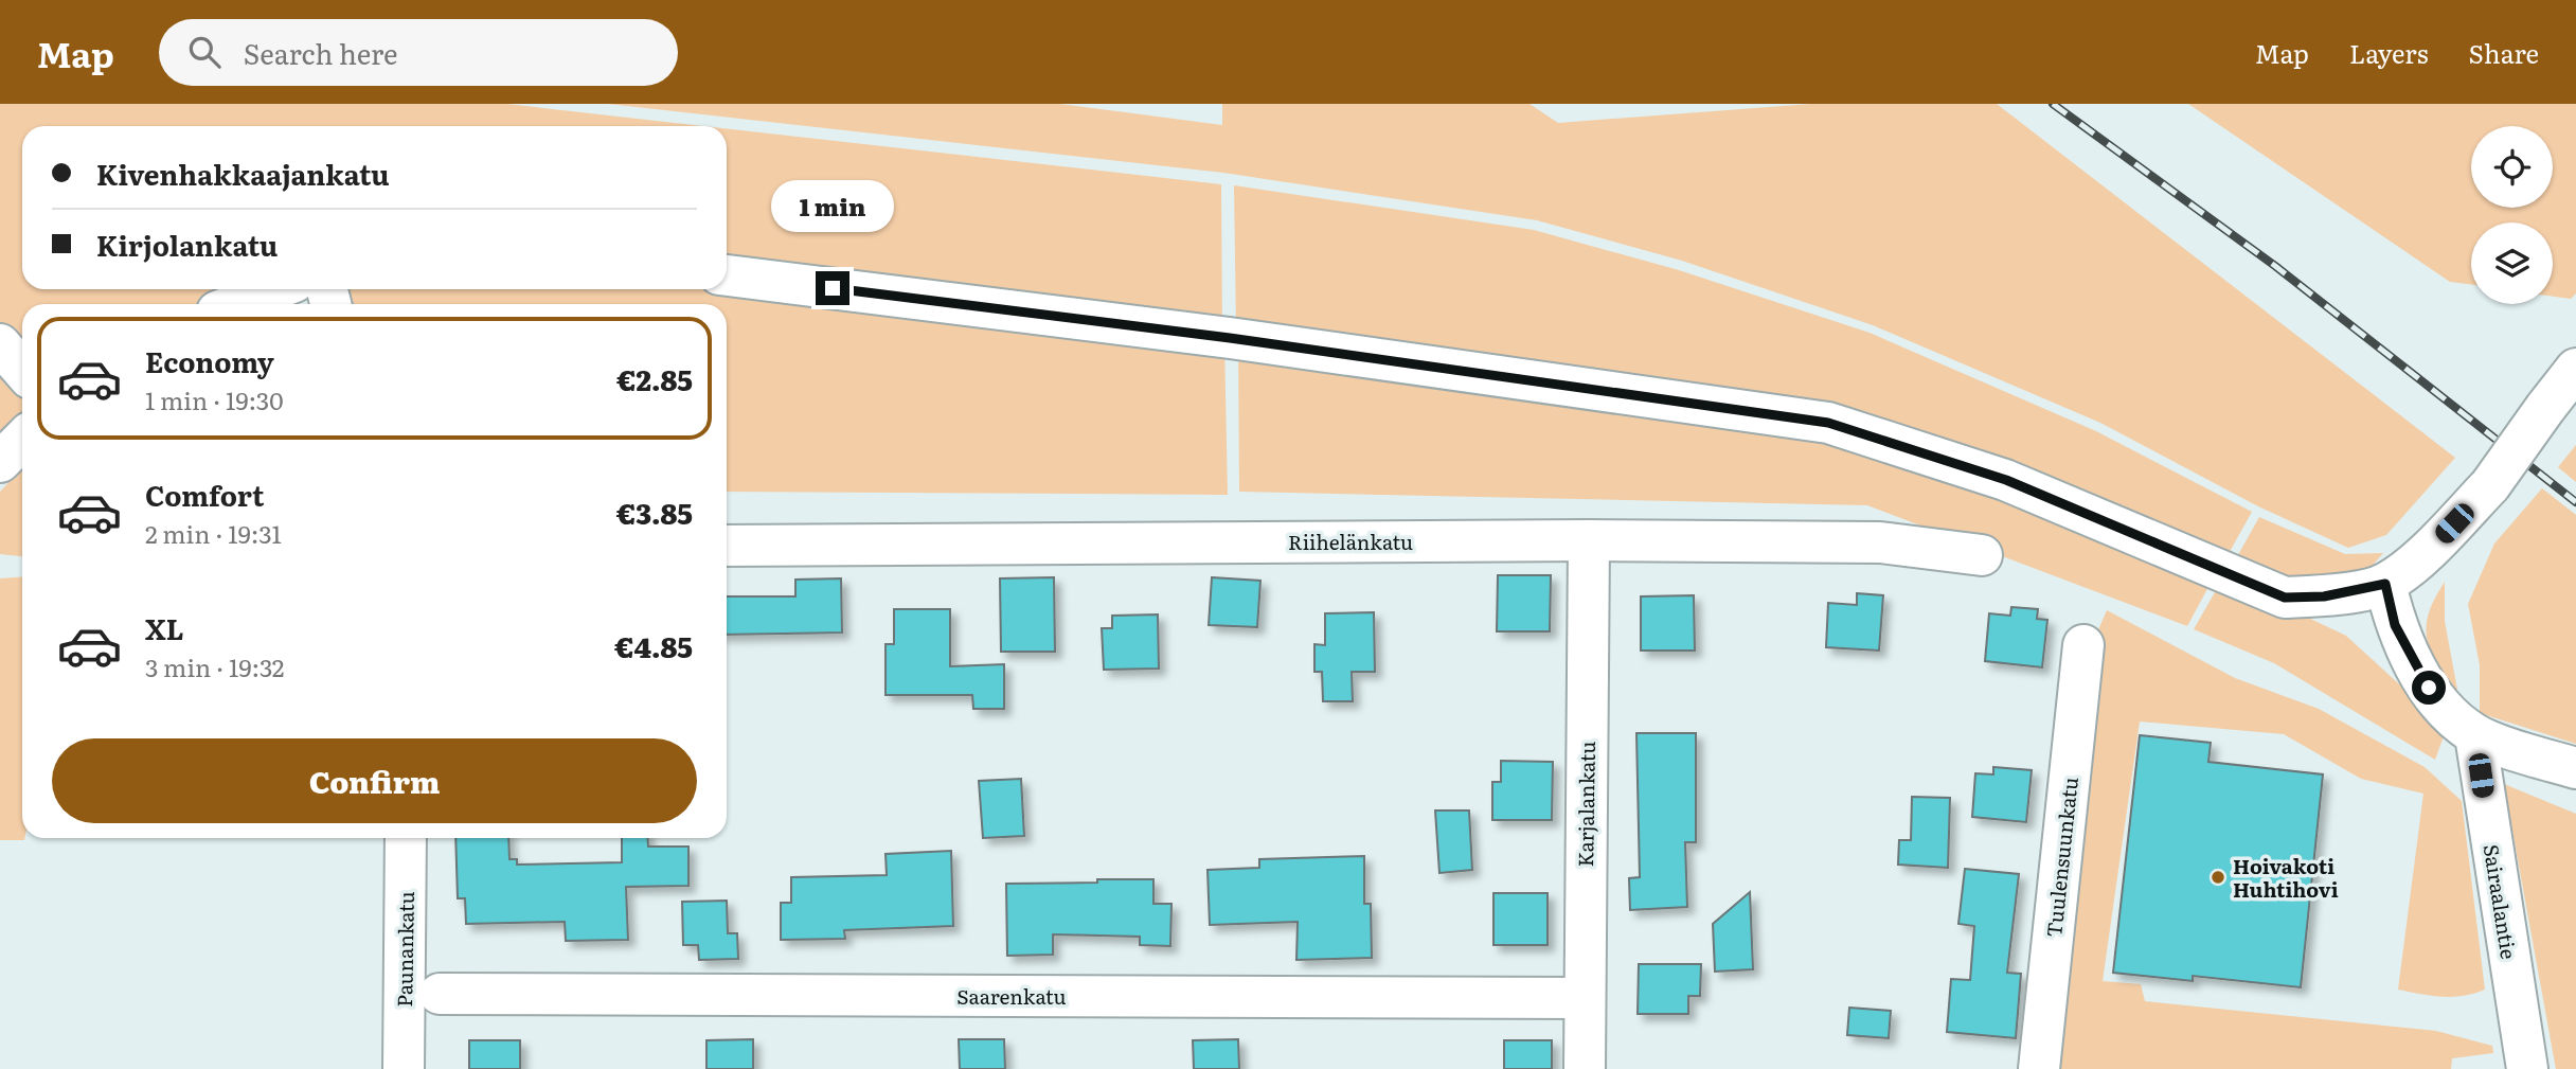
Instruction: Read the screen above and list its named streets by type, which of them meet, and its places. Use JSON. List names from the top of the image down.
{
  "streets": {
    "street": [
      "Riihelänkatu",
      "Karjalankatu",
      "Tuulensuunkatu",
      "Sairaalantie",
      "Paunankatu",
      "Saarenkatu"
    ]
  },
  "crossings": [
    ["Riihelänkatu", "Karjalankatu"],
    ["Karjalankatu", "Saarenkatu"]
  ],
  "places": ["Hoivakoti Huhtihovi"],
  "page": {
    "header": "Map",
    "search": "Search here",
    "nav": ["Map", "Layers", "Share"],
    "banner": ["Kivenhakkaajankatu", "Kirjolankatu"],
    "bubble": "1 min",
    "list": [
      {
        "name": "Economy",
        "note": "1 min · 19:30",
        "value": "€2.85"
      },
      {
        "name": "Comfort",
        "note": "2 min · 19:31",
        "value": "€3.85"
      },
      {
        "name": "XL",
        "note": "3 min · 19:32",
        "value": "€4.85"
      }
    ],
    "buttons": "Confirm"
  }
}
